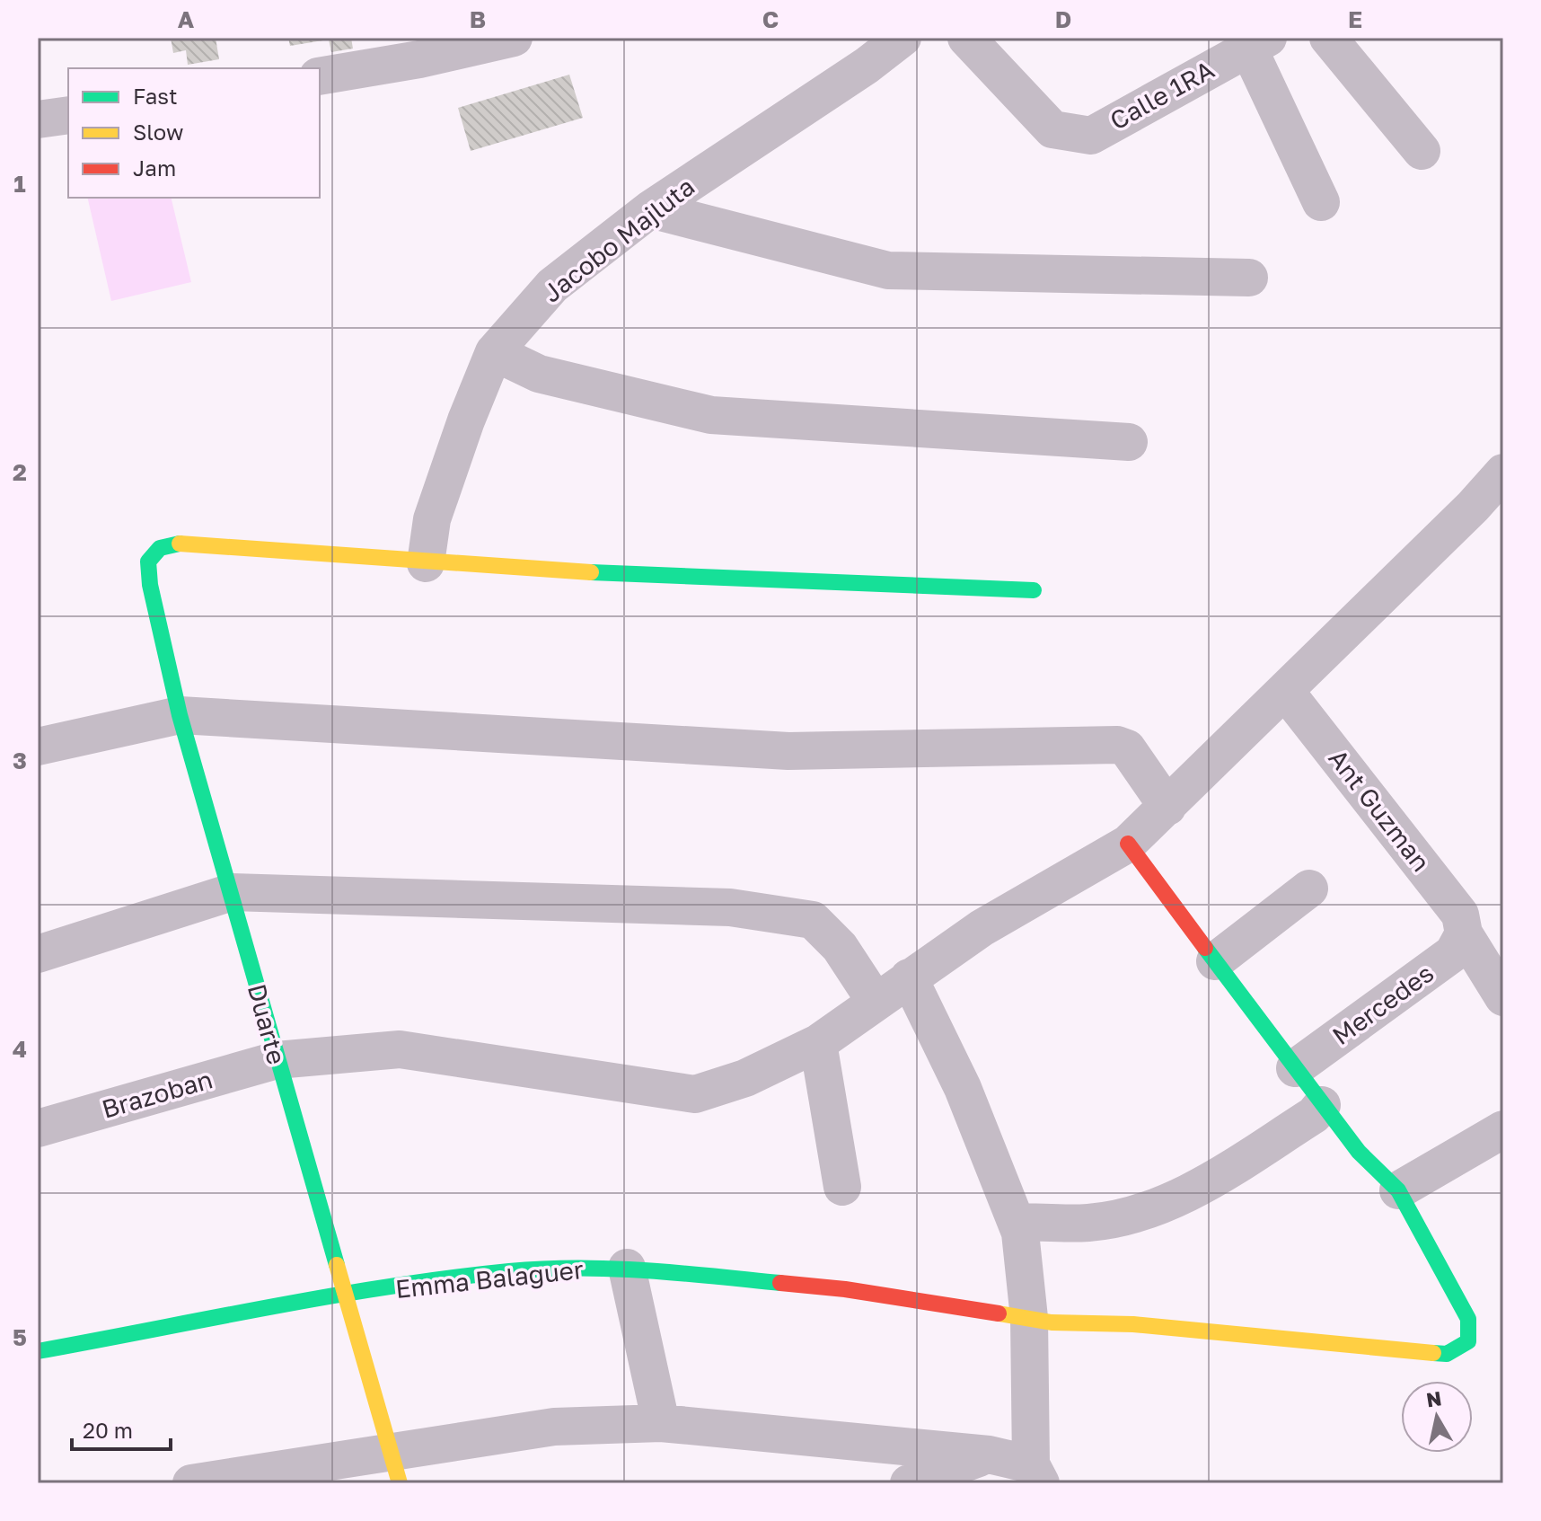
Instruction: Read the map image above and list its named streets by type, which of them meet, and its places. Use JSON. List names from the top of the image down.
{
  "streets": {
    "street": [
      "Calle 1RA",
      "Jacobo Majluta",
      "Ant Guzman",
      "Mercedes",
      "Duarte",
      "Brazoban",
      "Emma Balaguer"
    ]
  },
  "crossings": [
    ["Jacobo Majluta", "Duarte"],
    ["Ant Guzman", "Mercedes"],
    ["Ant Guzman", "Brazoban"],
    ["Duarte", "Brazoban"],
    ["Duarte", "Emma Balaguer"]
  ],
  "legend": ["Fast", "Slow", "Jam"],
  "scale_bar": "20 m",
  "north": "top",
  "grid": {
    "columns": [
      "A",
      "B",
      "C",
      "D",
      "E"
    ],
    "rows": [
      "1",
      "2",
      "3",
      "4",
      "5"
    ]
  }
}
